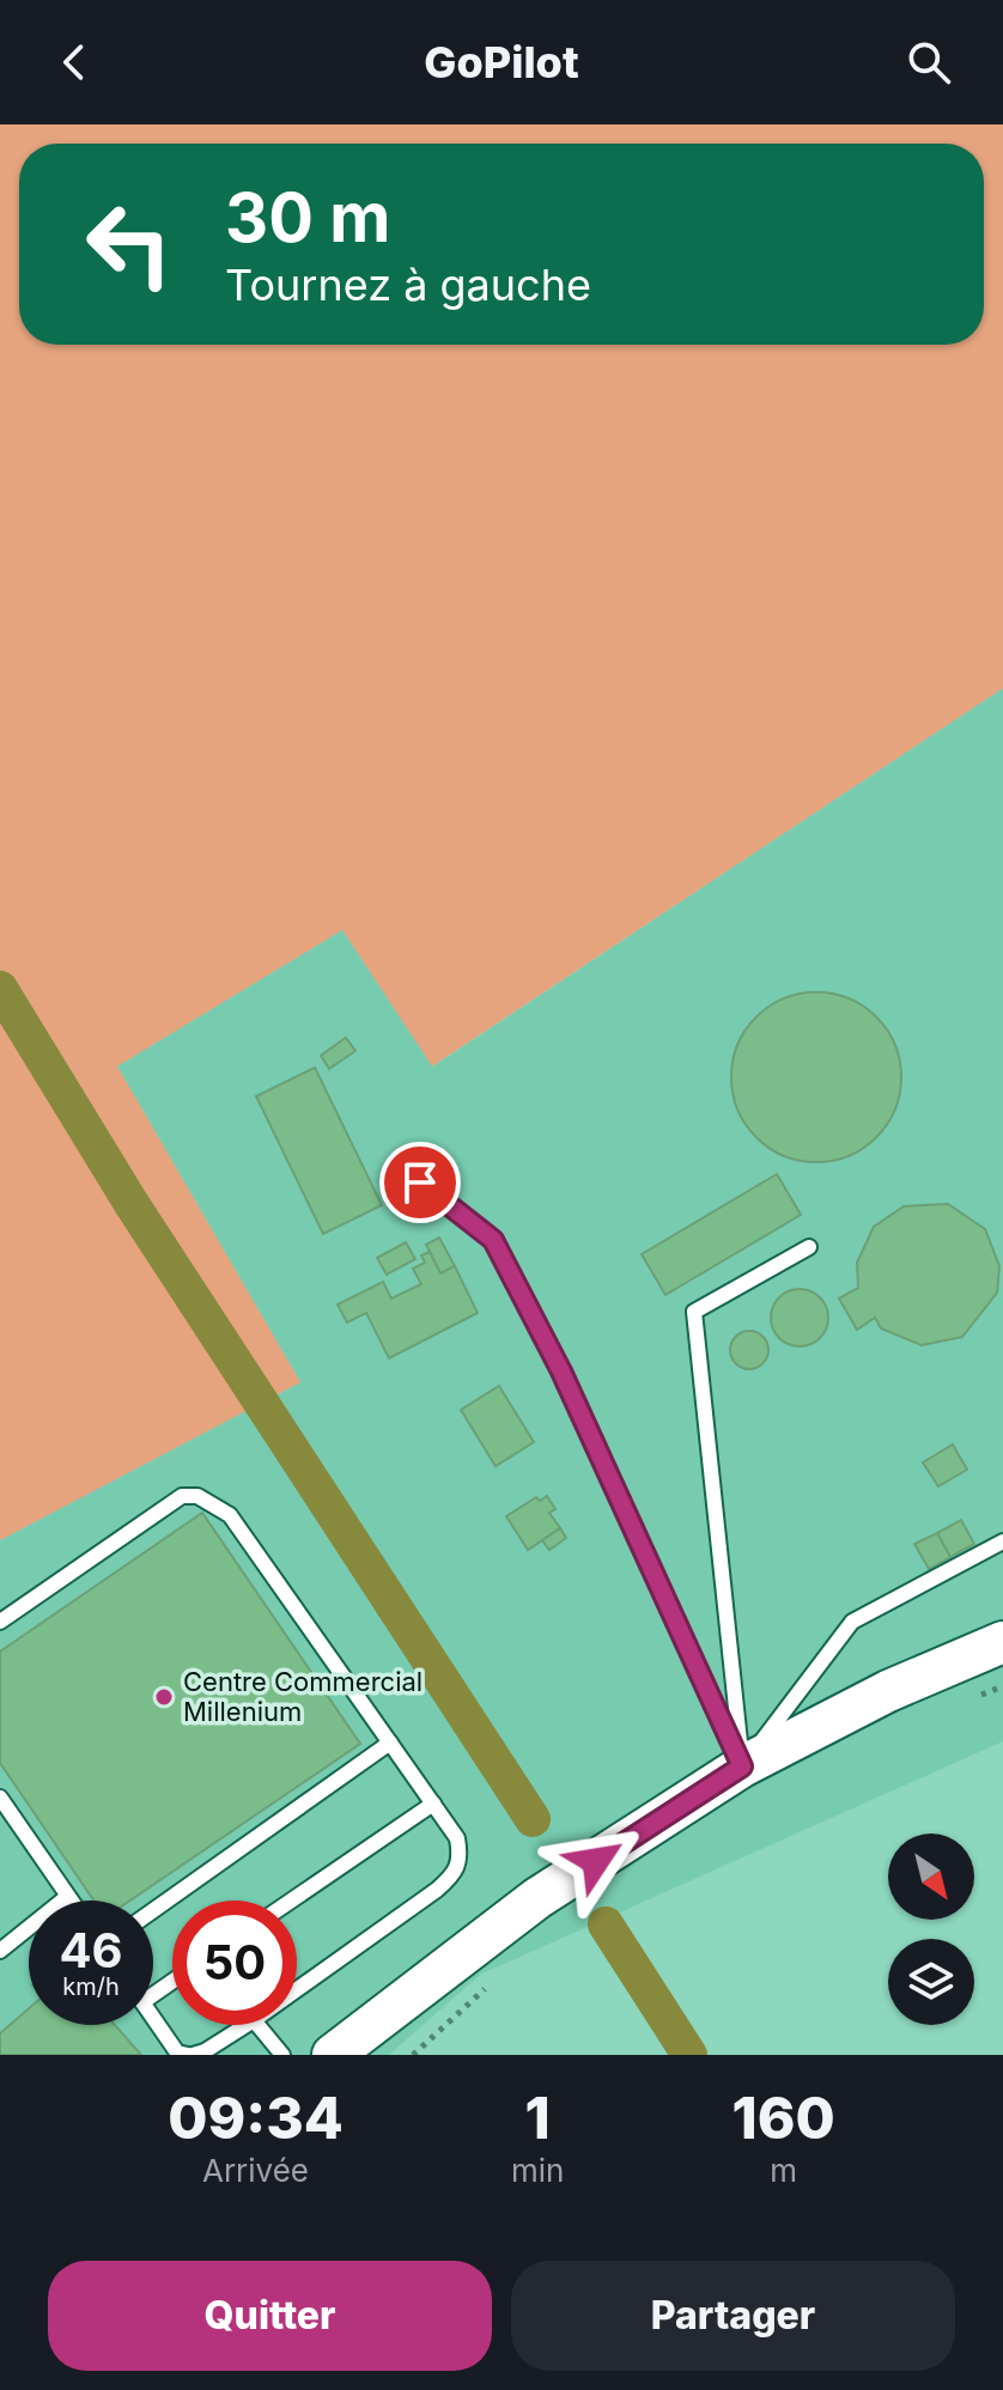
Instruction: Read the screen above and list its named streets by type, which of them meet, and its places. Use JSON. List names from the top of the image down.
{
  "places": ["Centre Commercial Millenium"],
  "north": "bottom right",
  "page": {
    "header": "GoPilot",
    "turn": ["30 m", "Tournez à gauche"],
    "speed": "46 km/h",
    "limit": "50",
    "eta": [
      "09:34",
      "Arrivée",
      "1",
      "min",
      "160",
      "m"
    ],
    "buttons": ["Quitter", "Partager"]
  }
}
